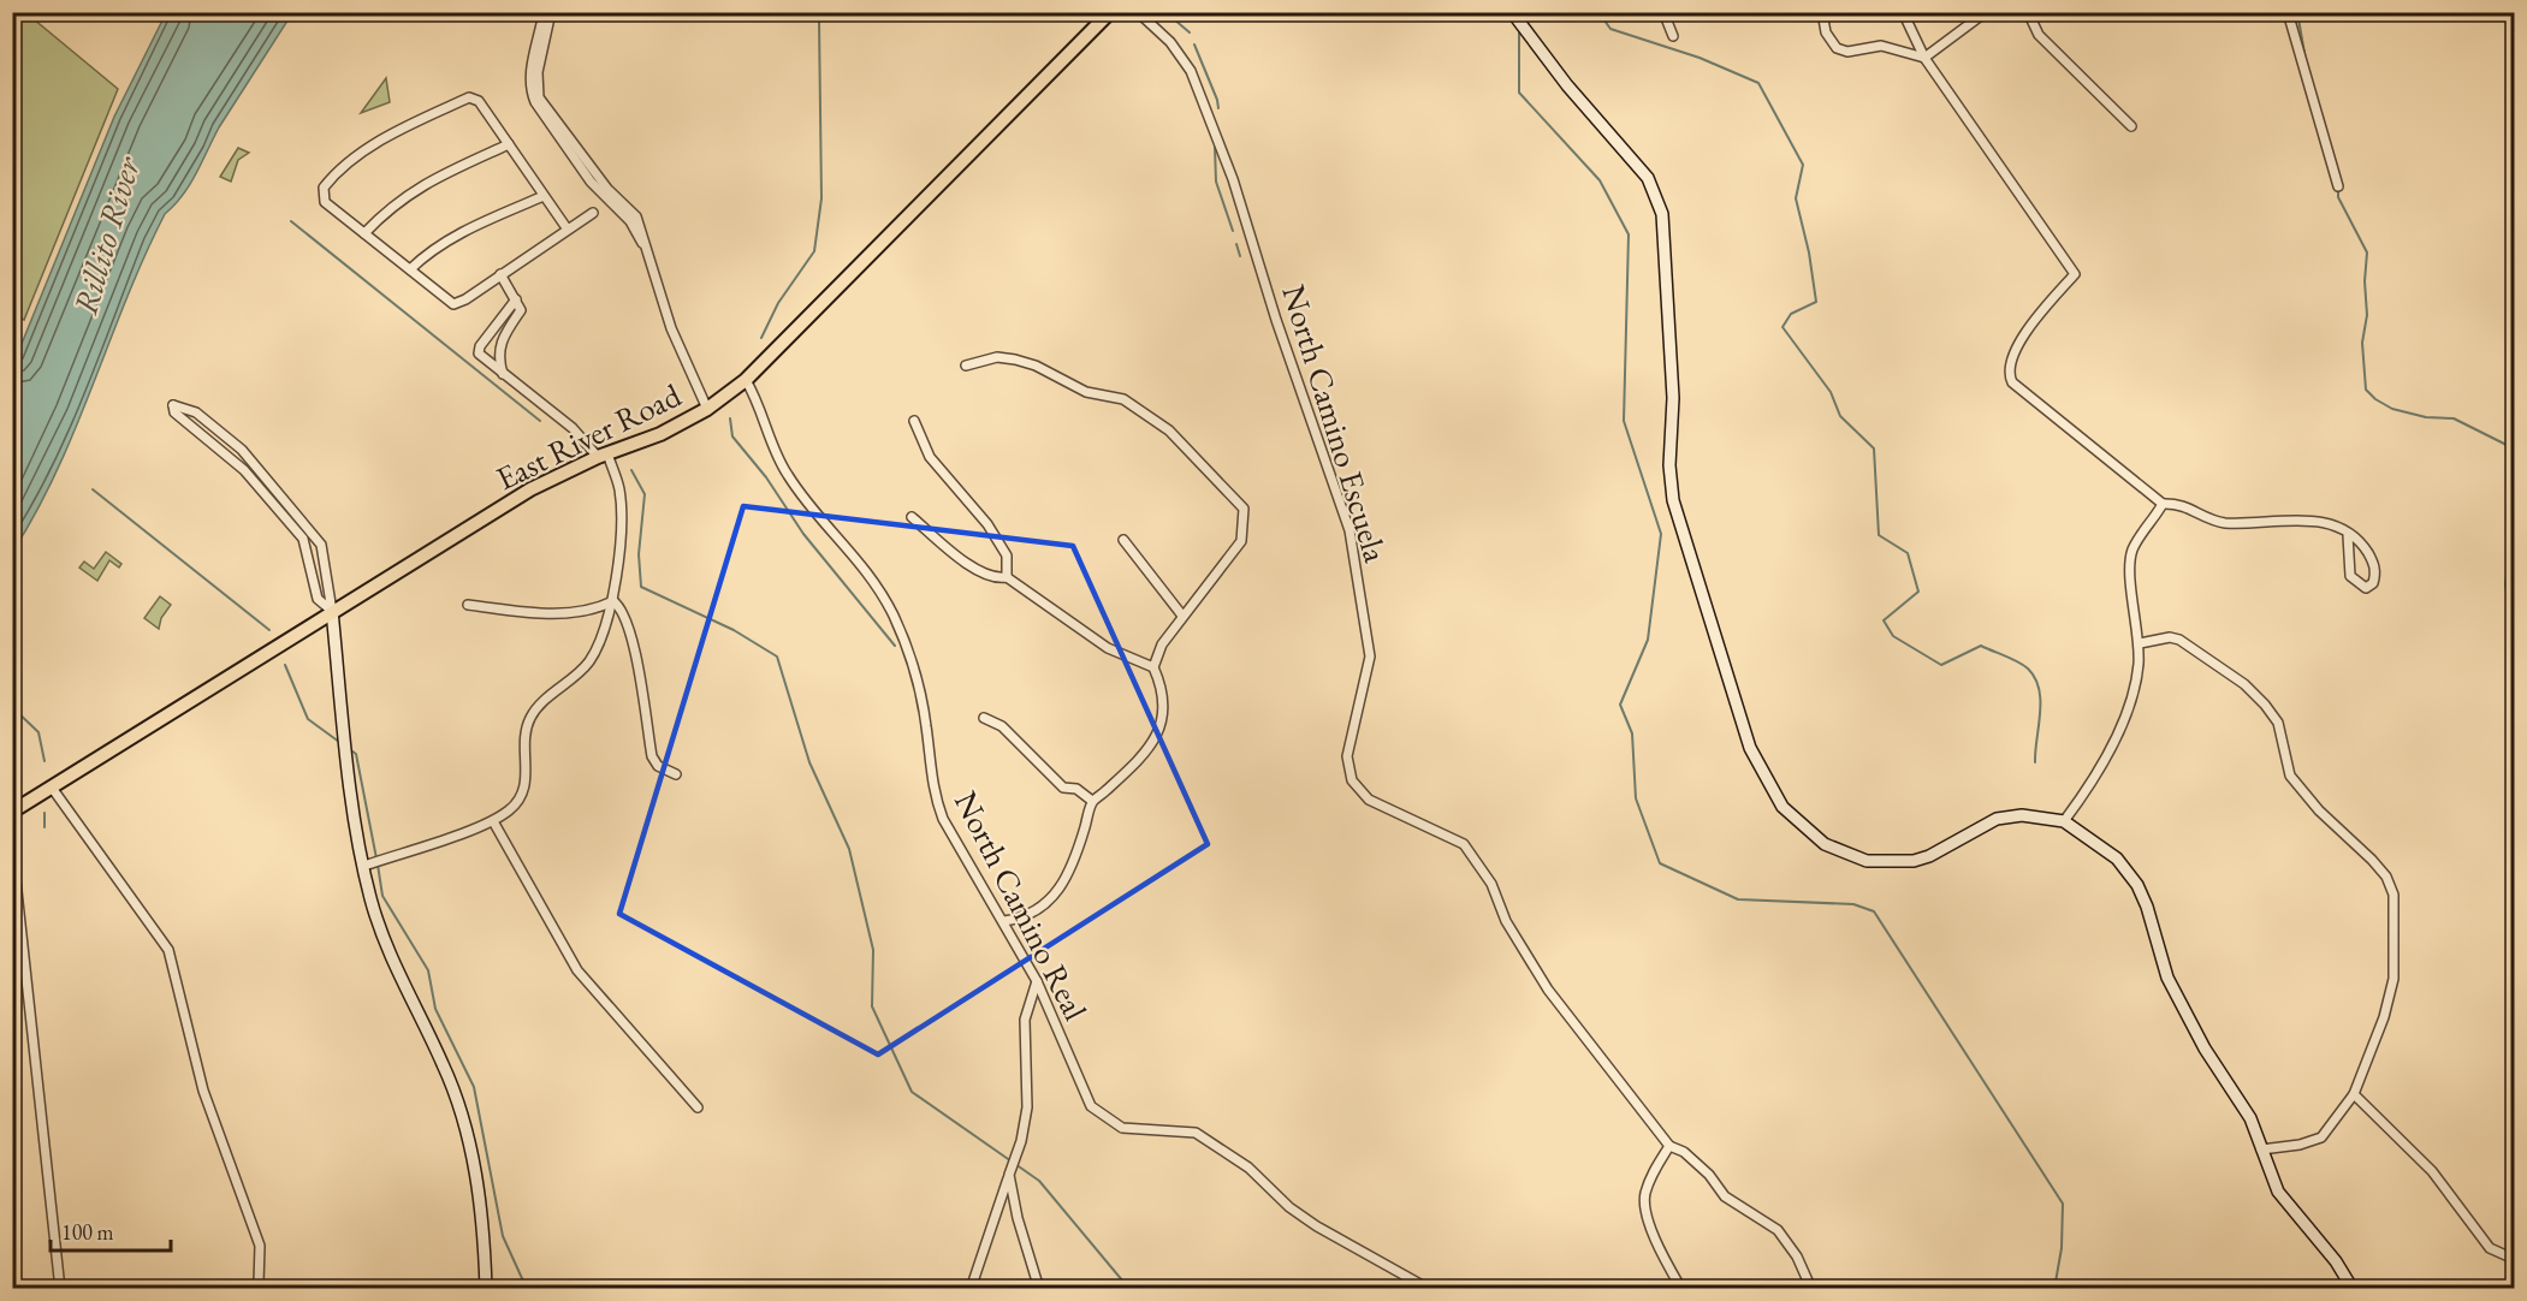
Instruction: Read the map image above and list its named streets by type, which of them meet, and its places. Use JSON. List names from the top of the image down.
{
  "streets": {
    "main road": ["East River Road"],
    "street": ["North Camino Escuela", "North Camino Real"]
  },
  "crossings": [
    ["East River Road", "North Camino Real"]
  ],
  "water": ["Rillito River"],
  "scale_bar": "100 m"
}
